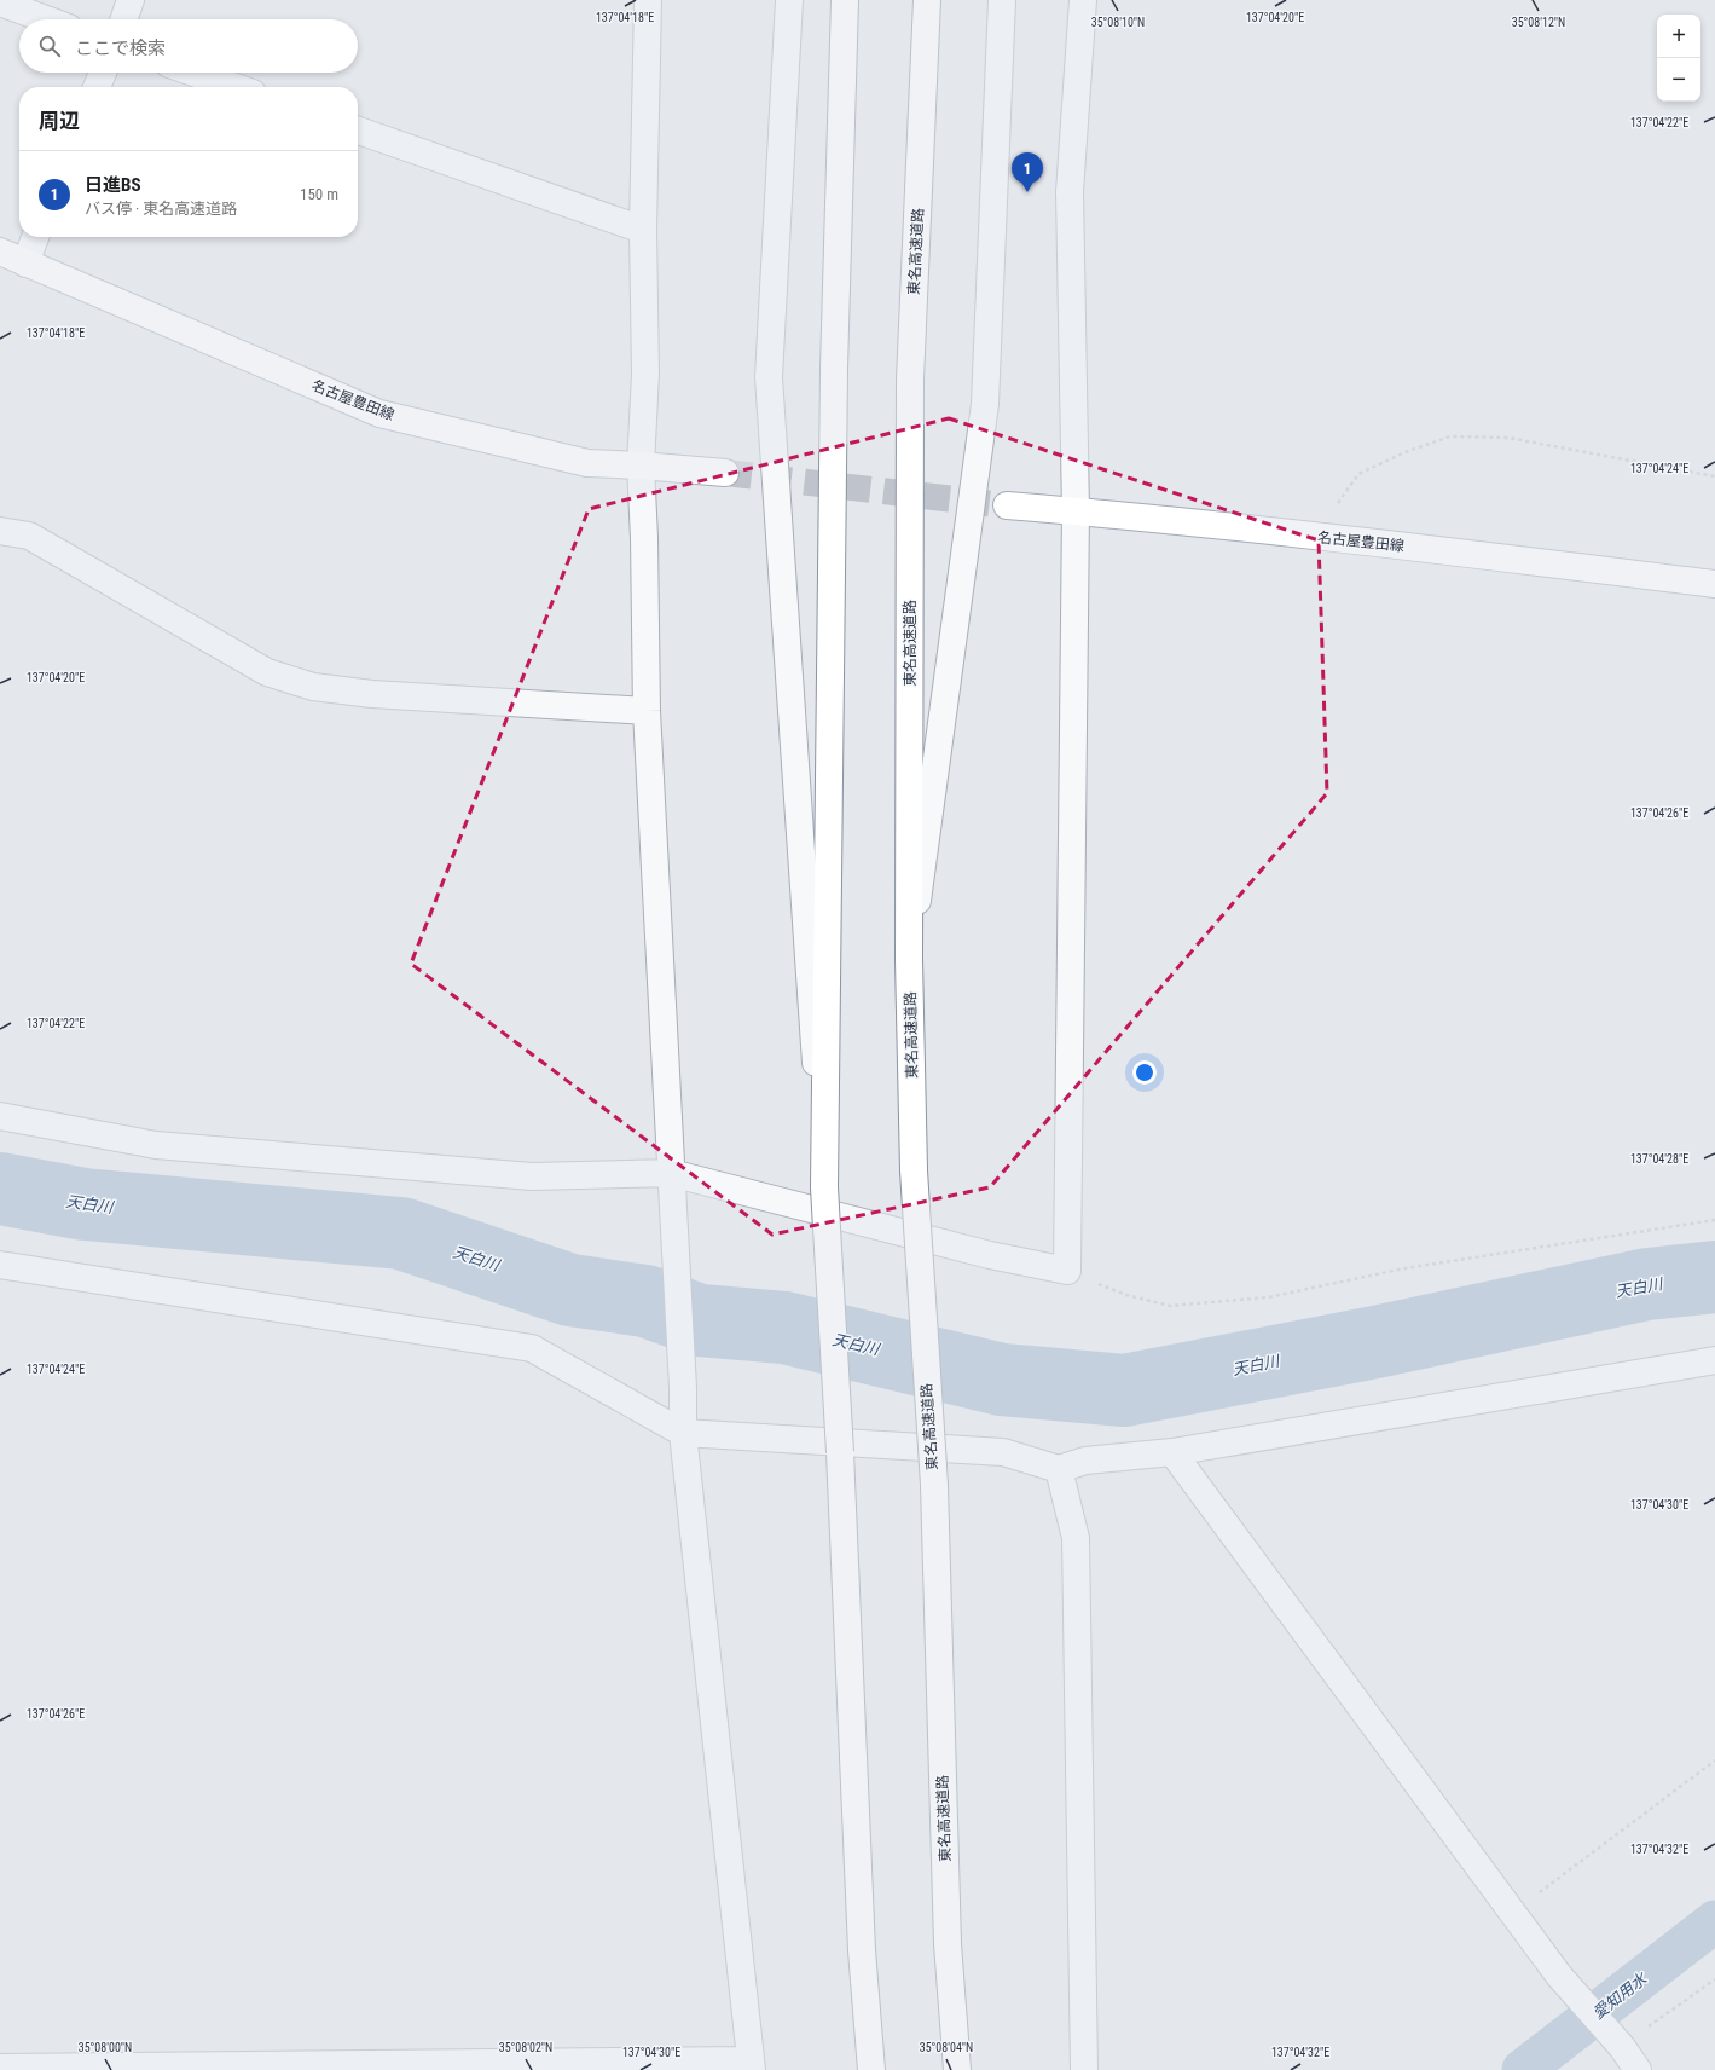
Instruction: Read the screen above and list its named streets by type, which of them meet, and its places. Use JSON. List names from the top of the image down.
{
  "streets": {
    "main road": ["東名高速道路", "名古屋豊田線"]
  },
  "water": ["天白川", "愛知用水"],
  "page": {
    "map_buttons": ["+", "−"],
    "search": "ここで検索",
    "heading": "周辺",
    "list": [
      {
        "mark": "1",
        "name": "日進BS",
        "note": "バス停 · 東名高速道路",
        "value": "150 m"
      }
    ],
    "pins": "1"
  },
  "coordinates": [
    "137°04'18\"E",
    "137°04'20\"E",
    "35°08'10\"N",
    "35°08'12\"N",
    "137°04'22\"E",
    "137°04'24\"E",
    "137°04'26\"E",
    "137°04'28\"E",
    "137°04'30\"E",
    "137°04'32\"E",
    "35°08'00\"N",
    "35°08'02\"N",
    "35°08'04\"N"
  ]
}
